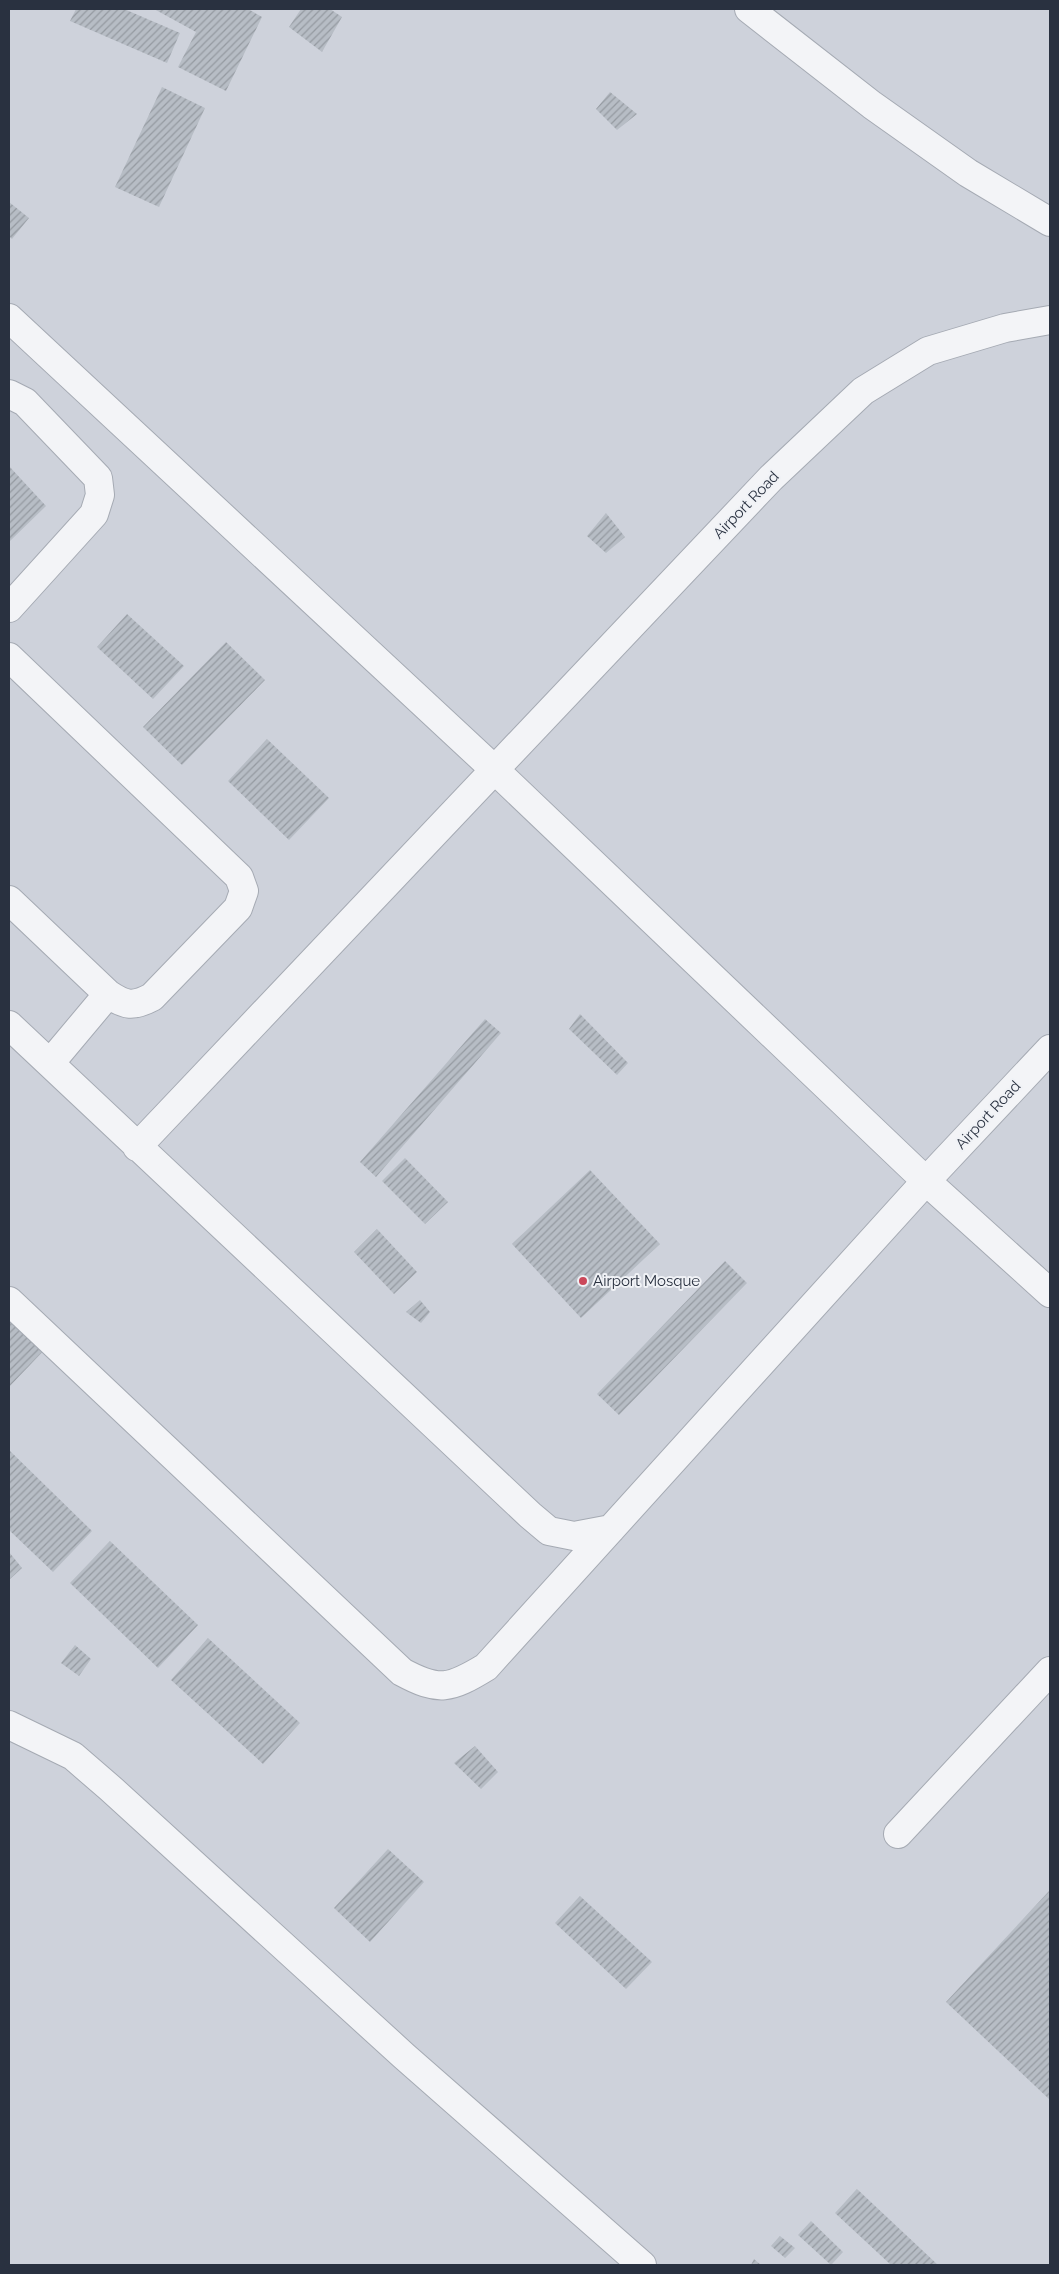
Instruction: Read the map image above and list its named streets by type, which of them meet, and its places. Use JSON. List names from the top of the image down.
{
  "streets": {
    "street": ["Airport Road"]
  },
  "places": ["Airport Mosque"]
}
